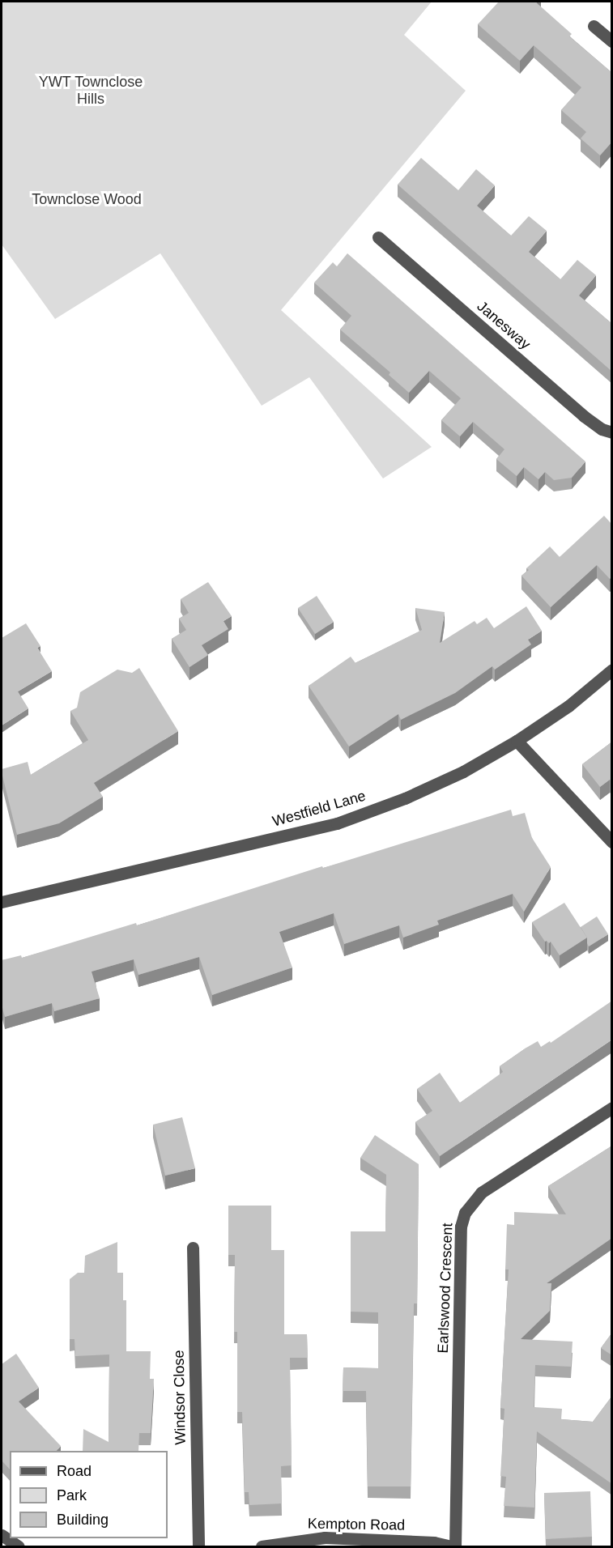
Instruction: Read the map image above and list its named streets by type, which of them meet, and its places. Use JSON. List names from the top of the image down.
{
  "streets": {
    "street": [
      "Janesway",
      "Westfield Lane",
      "Earlswood Crescent",
      "Windsor Close",
      "Kempton Road"
    ]
  },
  "parks": ["YWT Townclose Hills", "Townclose Wood"],
  "legend": ["Road", "Park", "Building"]
}
